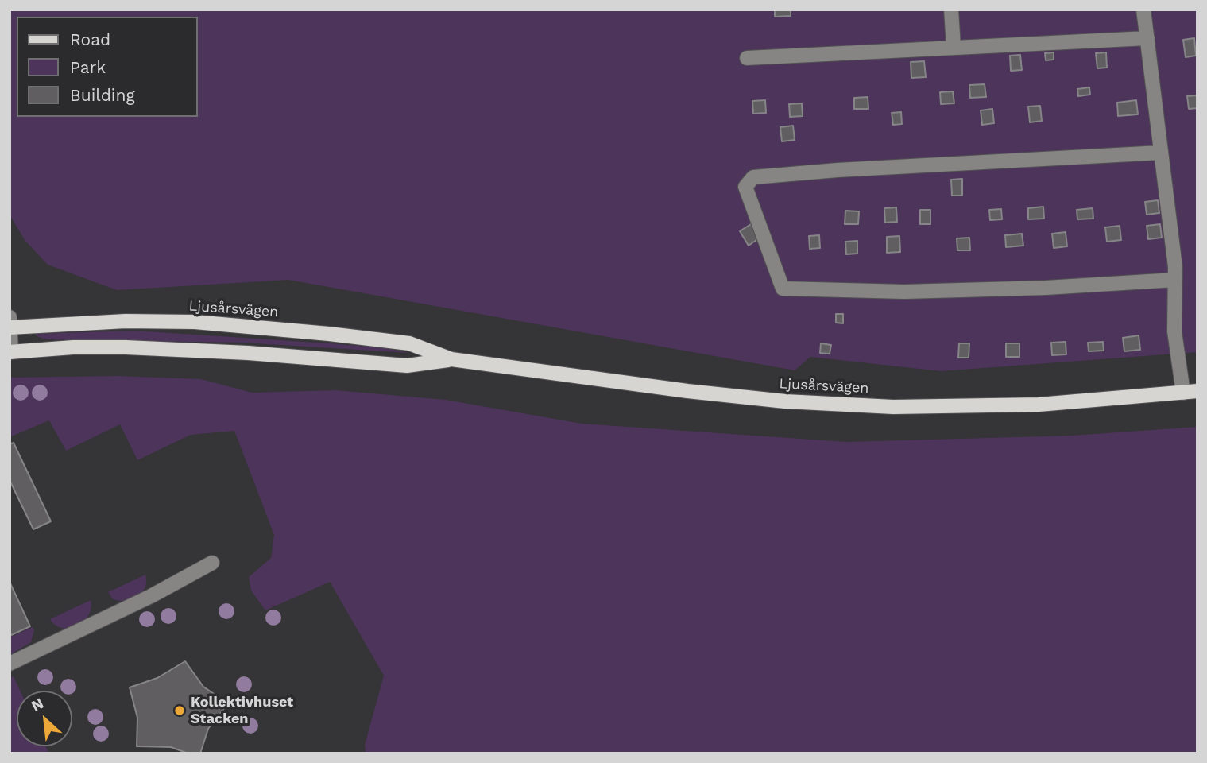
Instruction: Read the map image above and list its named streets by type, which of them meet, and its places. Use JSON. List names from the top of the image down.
{
  "streets": {
    "main road": ["Ljusårsvägen"]
  },
  "places": ["Kollektivhuset Stacken"],
  "legend": ["Road", "Park", "Building"],
  "north": "top left"
}
